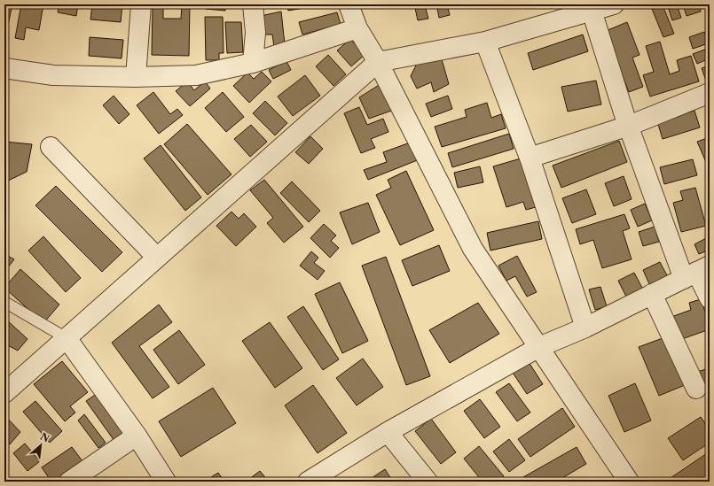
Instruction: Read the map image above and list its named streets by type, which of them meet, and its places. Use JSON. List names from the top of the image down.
{
  "north": "top right"
}
